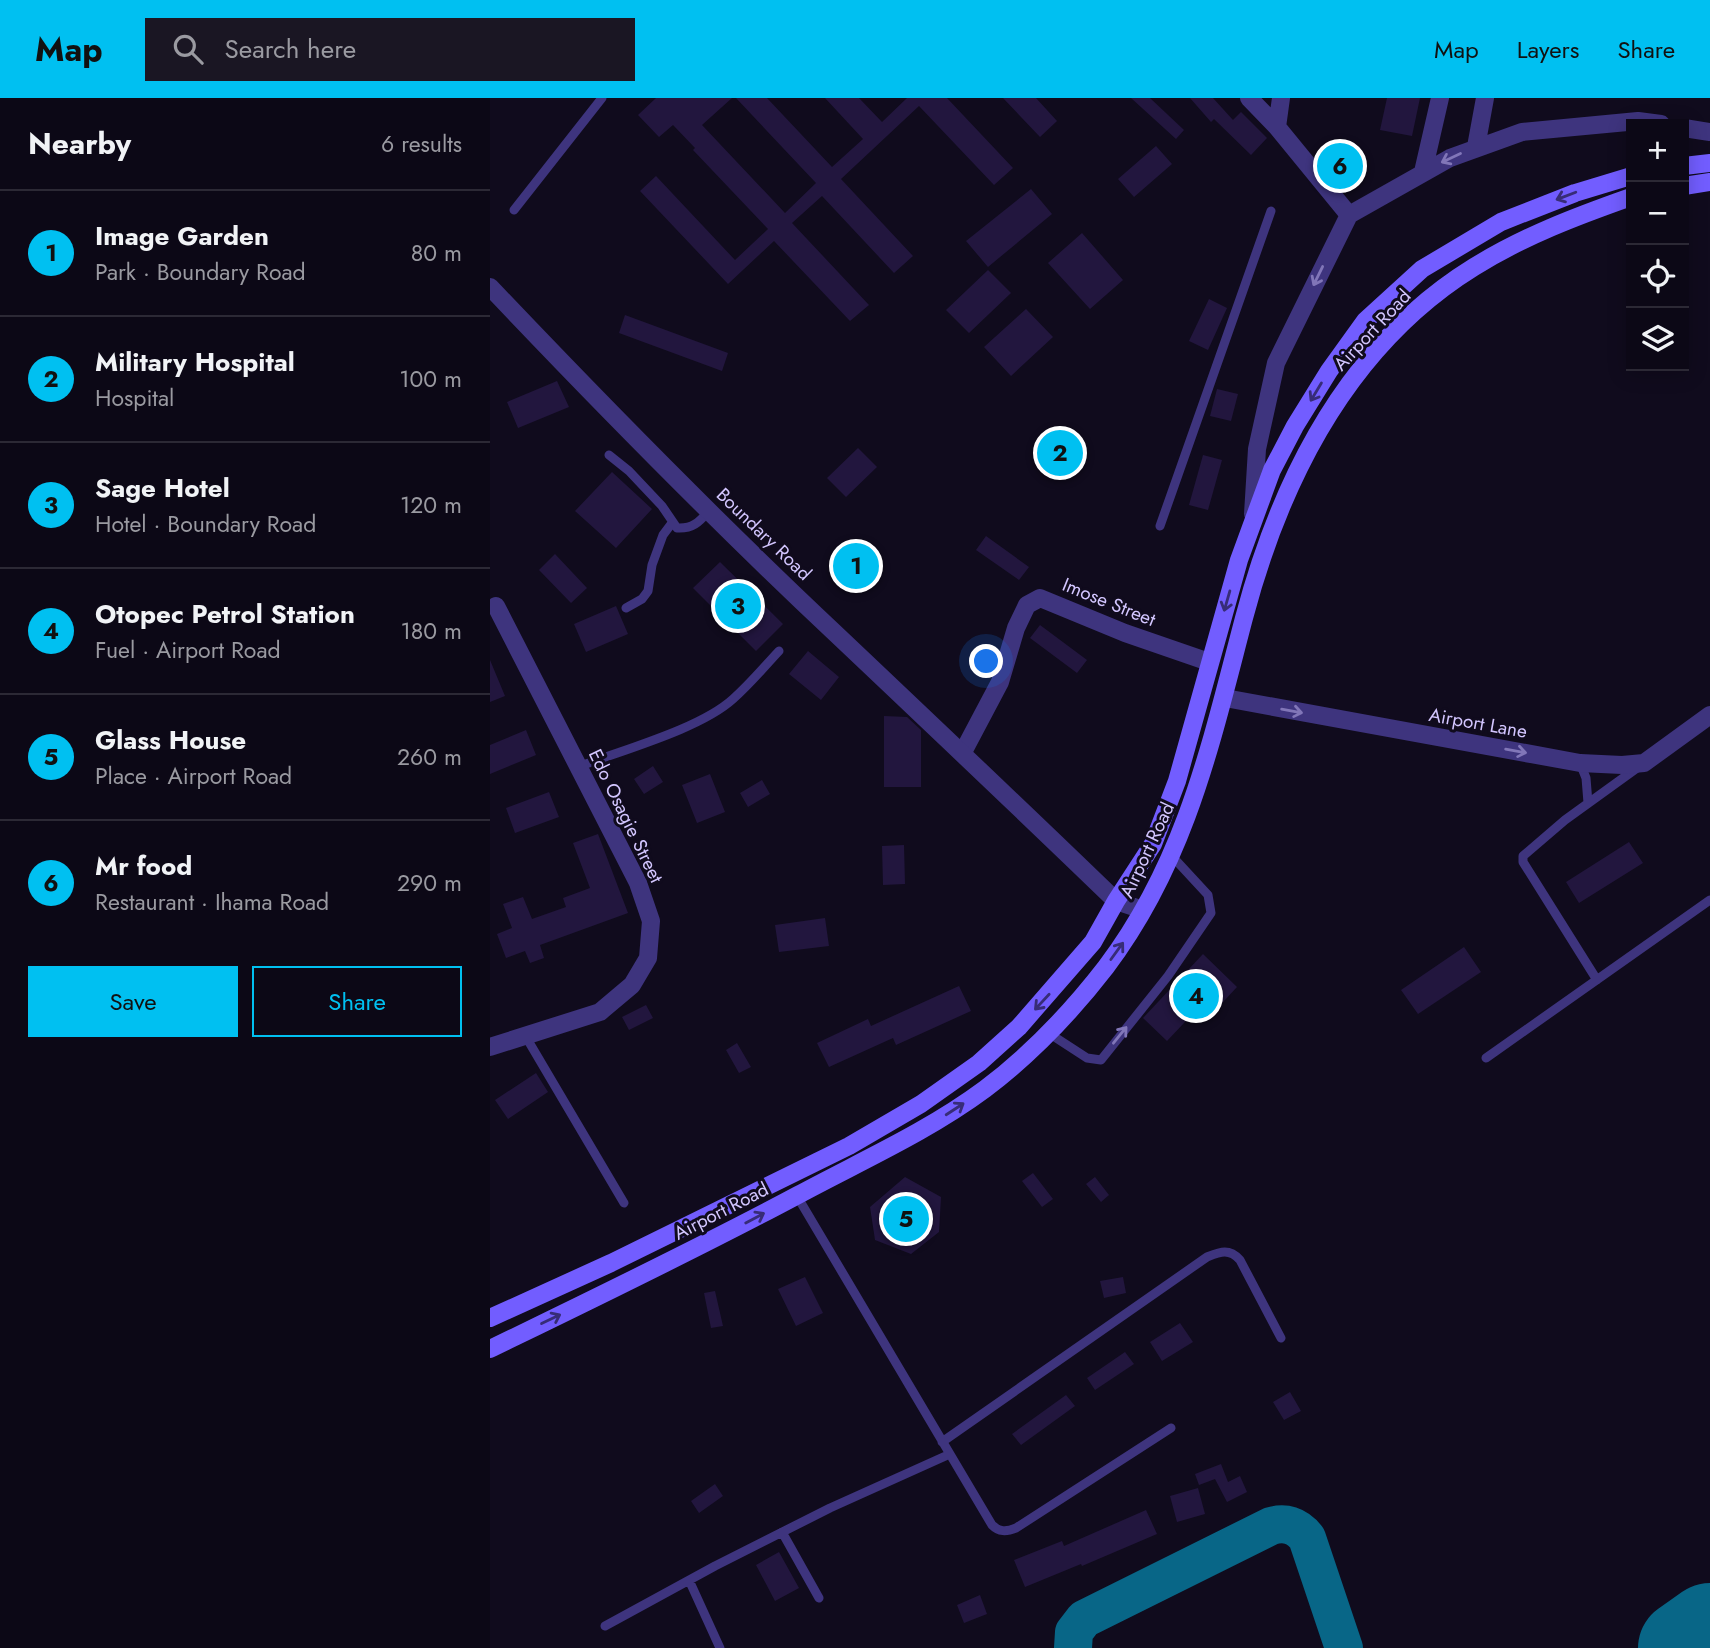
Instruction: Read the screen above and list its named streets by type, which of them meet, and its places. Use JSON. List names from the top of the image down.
{
  "streets": {
    "main road": ["Airport Road"],
    "street": [
      "Boundary Road",
      "Imose Street",
      "Airport Lane",
      "Edo Osagie Street"
    ]
  },
  "crossings": [
    ["Airport Road", "Boundary Road"],
    ["Airport Road", "Imose Street"],
    ["Airport Road", "Airport Lane"],
    ["Boundary Road", "Imose Street"]
  ],
  "one_way": ["Airport Lane"],
  "page": {
    "header": "Map",
    "search": "Search here",
    "nav": ["Map", "Layers", "Share"],
    "heading": ["Nearby", "6 results"],
    "map_buttons": ["+", "−"],
    "pins": [
      "6",
      "2",
      "1",
      "3",
      "4",
      "5"
    ],
    "list": [
      {
        "mark": "1",
        "name": "Image Garden",
        "note": "Park · Boundary Road",
        "value": "80 m"
      },
      {
        "mark": "2",
        "name": "Military Hospital",
        "note": "Hospital",
        "value": "100 m"
      },
      {
        "mark": "3",
        "name": "Sage Hotel",
        "note": "Hotel · Boundary Road",
        "value": "120 m"
      },
      {
        "mark": "4",
        "name": "Otopec Petrol Station",
        "note": "Fuel · Airport Road",
        "value": "180 m"
      },
      {
        "mark": "5",
        "name": "Glass House",
        "note": "Place · Airport Road",
        "value": "260 m"
      },
      {
        "mark": "6",
        "name": "Mr food",
        "note": "Restaurant · Ihama Road",
        "value": "290 m"
      }
    ],
    "buttons": ["Save", "Share"]
  }
}
